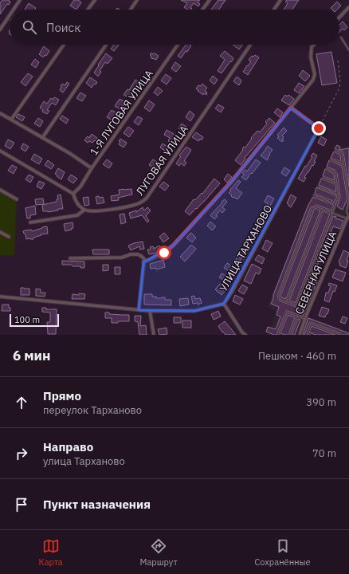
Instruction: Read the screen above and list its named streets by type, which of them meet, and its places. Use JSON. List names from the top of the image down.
{
  "streets": {
    "street": [
      "1-Я ЛУГОВАЯ УЛИЦА",
      "ЛУГОВАЯ УЛИЦА",
      "УЛИЦА ТАРХАНОВО",
      "СЕВЕРНАЯ УЛИЦА"
    ]
  },
  "scale_bar": "100 m",
  "page": {
    "search": "Поиск",
    "scale": "100 m",
    "heading": ["6 мин", "Пешком · 460 m"],
    "list": [
      ["Прямо", "переулок Тарханово", "390 m"],
      ["Направо", "улица Тарханово", "70 m"],
      "Пункт назначения"
    ],
    "nav": ["Карта", "Маршрут", "Сохранённые"]
  }
}
